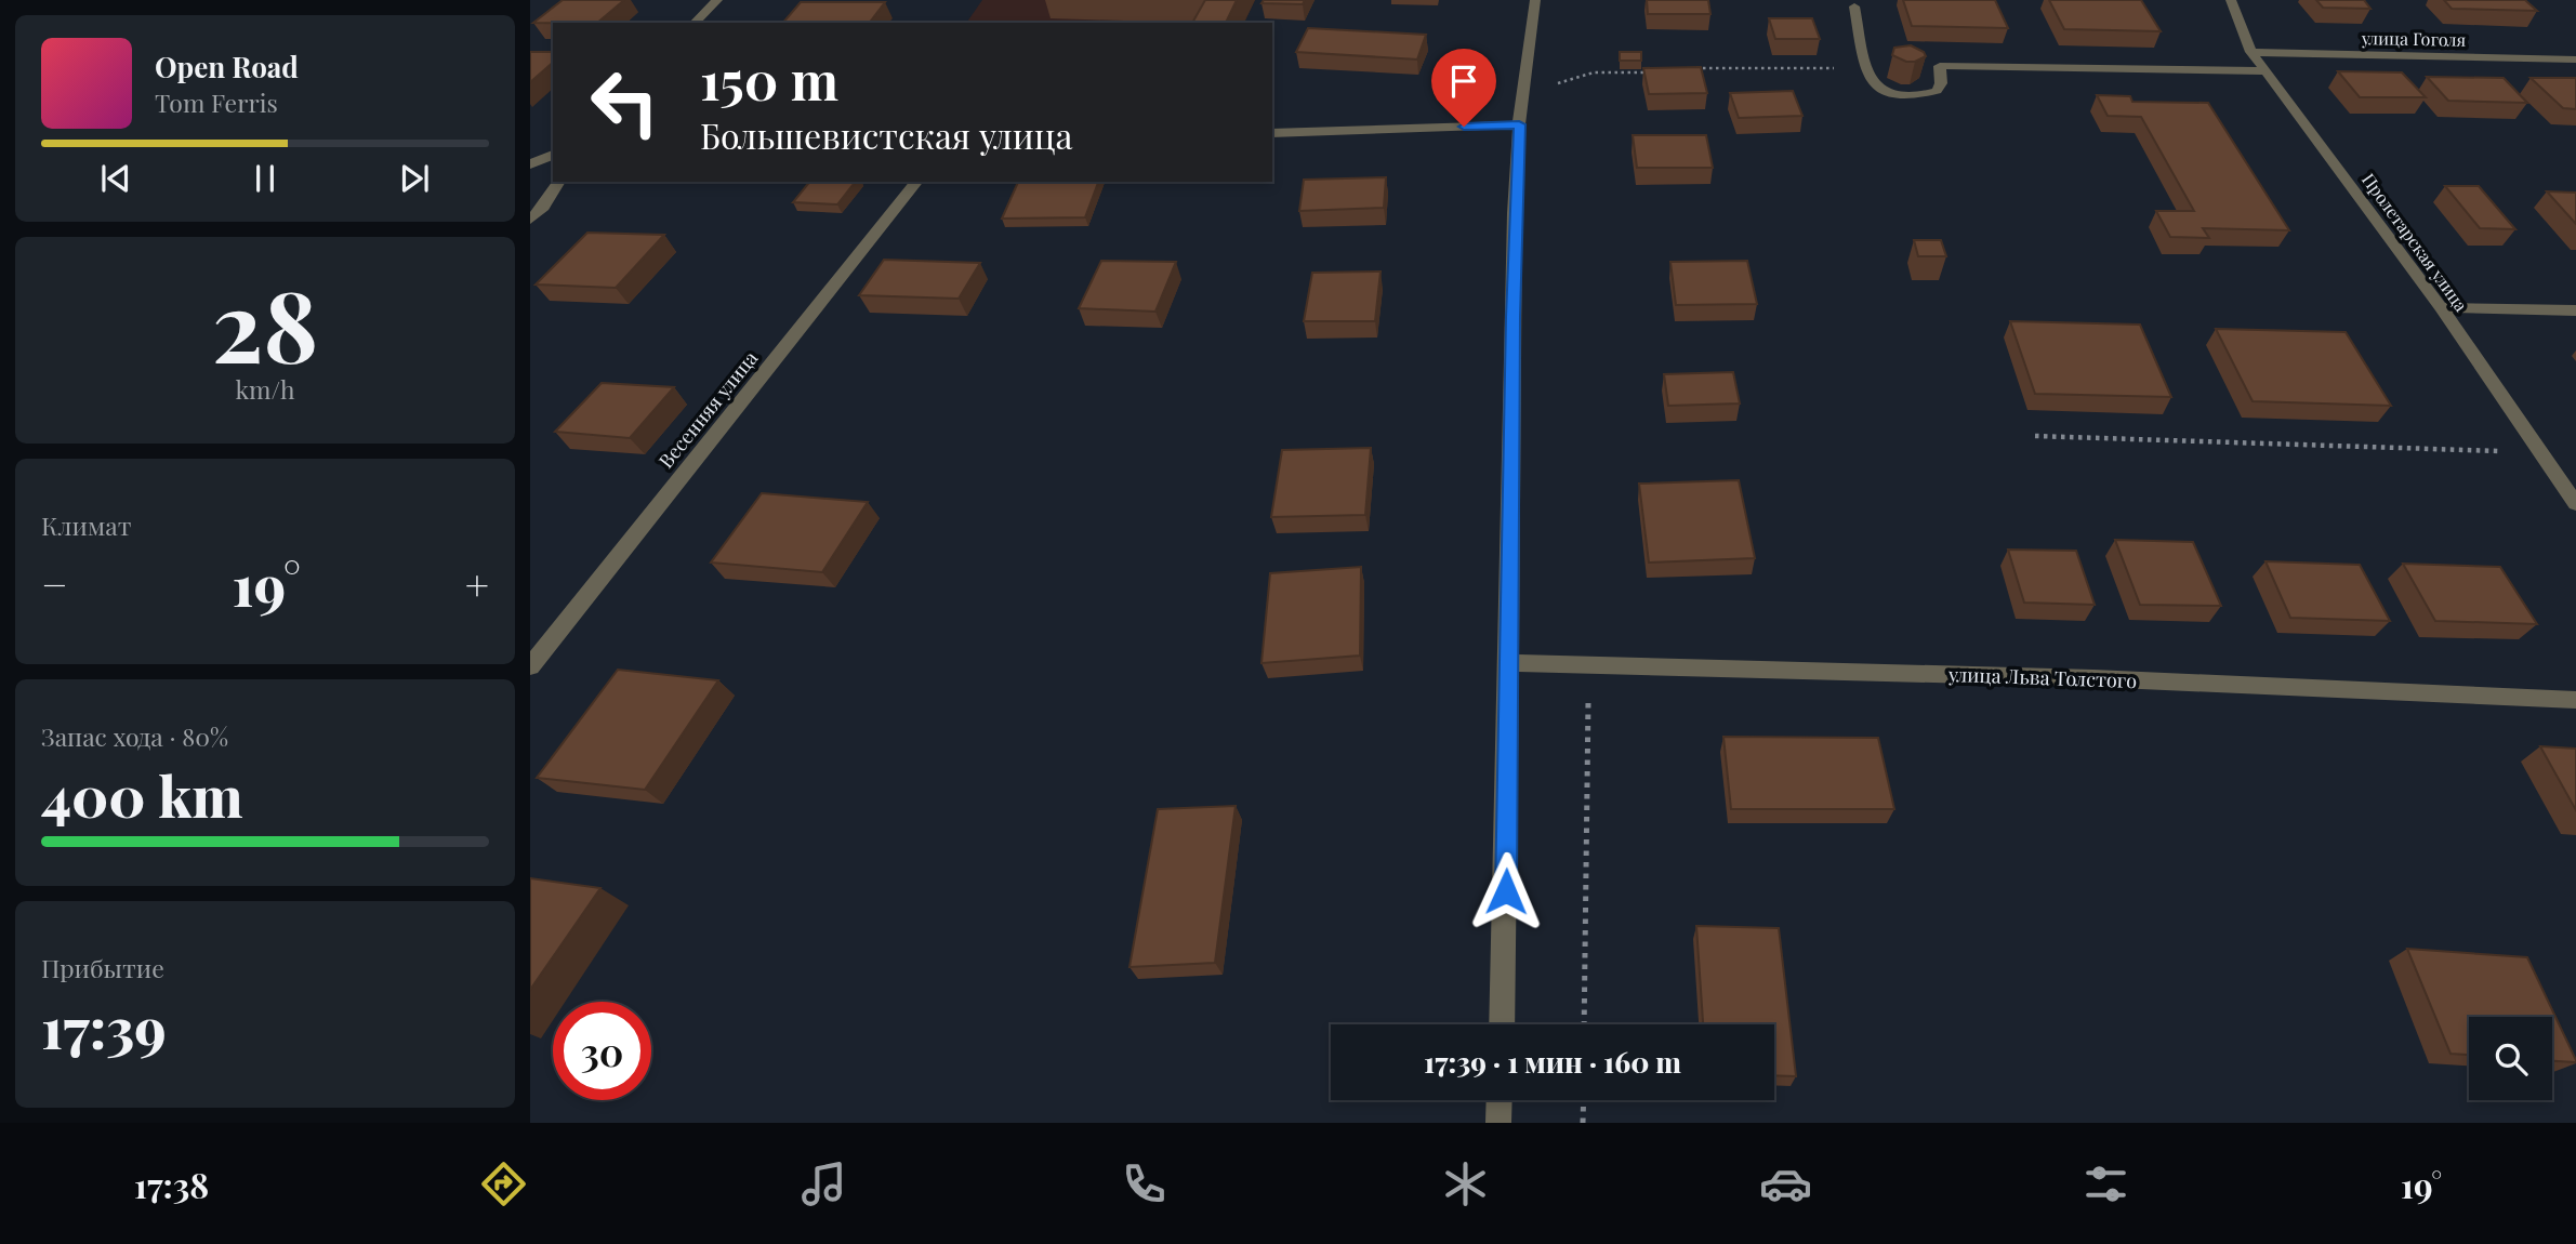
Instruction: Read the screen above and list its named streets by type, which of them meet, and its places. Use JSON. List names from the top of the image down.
{
  "streets": {
    "street": [
      "улица Гоголя",
      "Пролетарская улица",
      "Весенняя улица",
      "улица Льва Толстого"
    ]
  },
  "crossings": [
    ["улица Гоголя", "Пролетарская улица"]
  ],
  "page": {
    "turn": ["150 m", "Большевистская улица"],
    "song": ["Open Road", "Tom Ferris"],
    "tile": [
      ["28", "km/h"],
      "Климат",
      ["Запас хода · 80%", "400 km"],
      ["Прибытие", "17:39"]
    ],
    "heat": ["−", "19°", "+"],
    "limit": "30",
    "trip": "17:39 · 1 мин · 160 m",
    "tabs": ["17:38", "19°"]
  }
}
